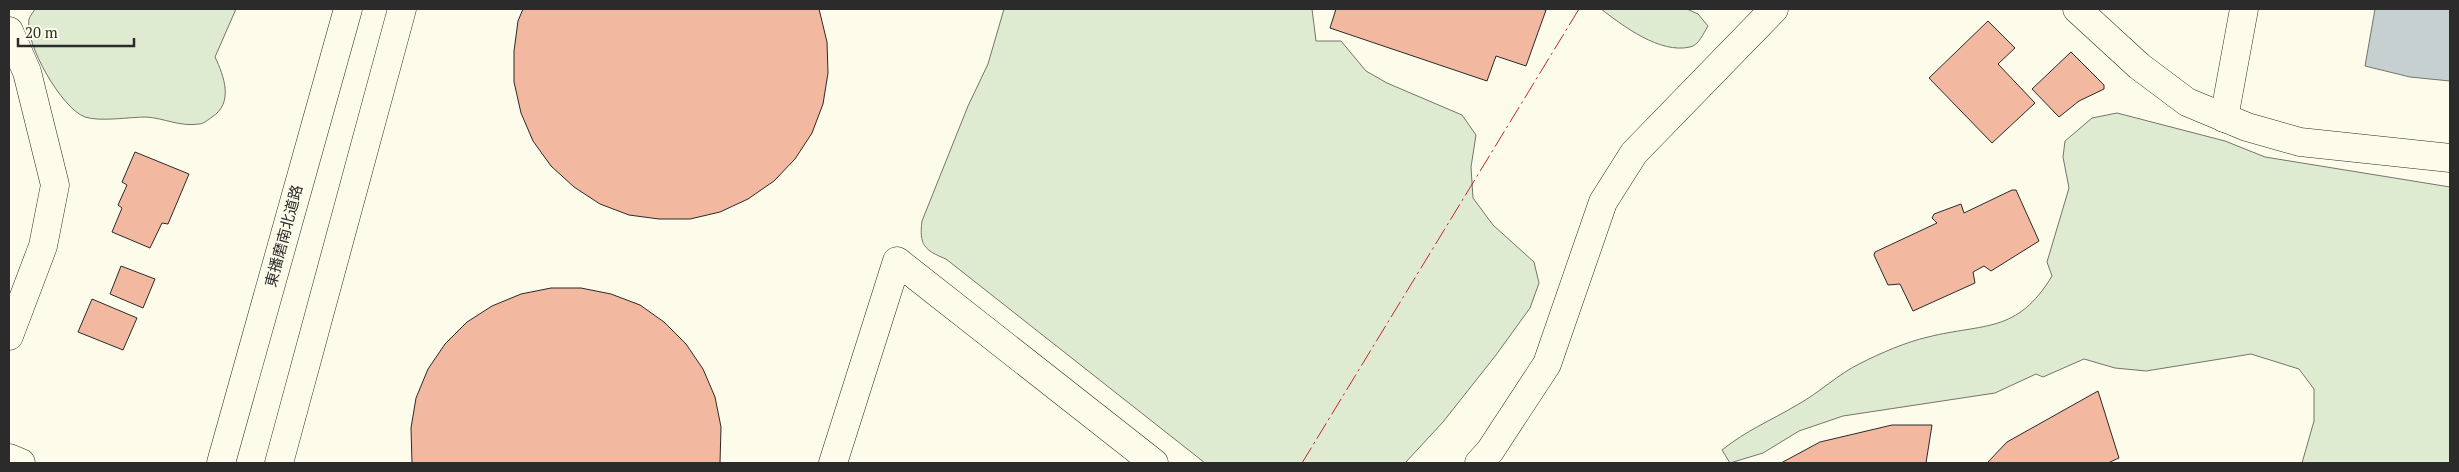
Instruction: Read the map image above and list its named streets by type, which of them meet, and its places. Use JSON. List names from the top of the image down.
{
  "streets": {
    "main road": ["東播磨南北道路"]
  },
  "scale_bar": "20 m"
}
